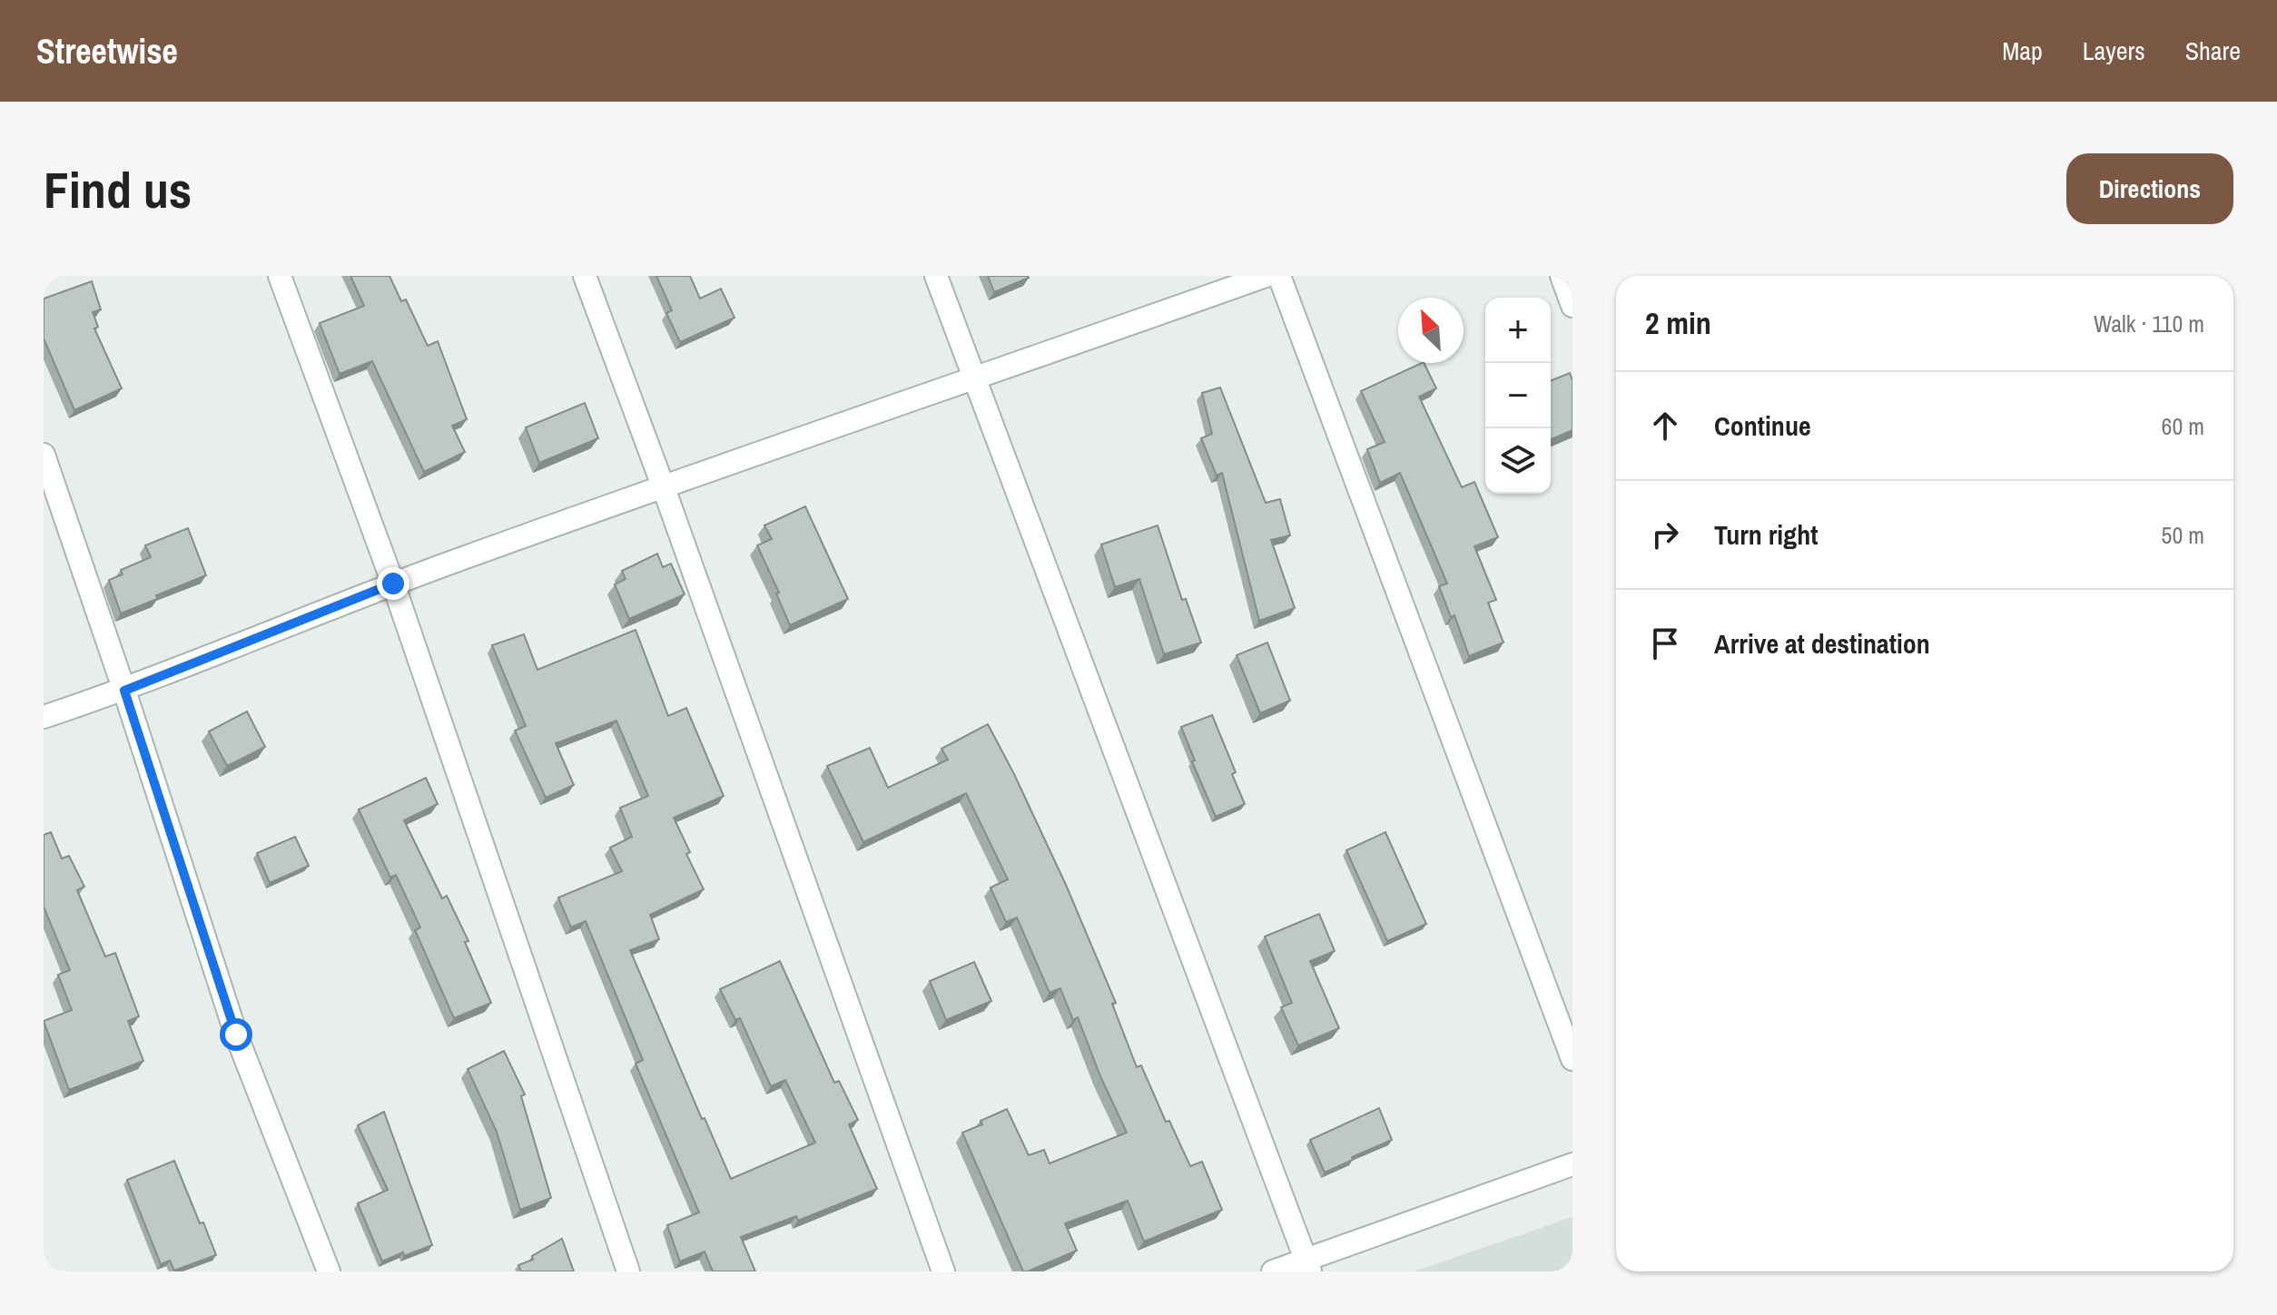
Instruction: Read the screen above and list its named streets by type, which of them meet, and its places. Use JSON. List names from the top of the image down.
{
  "north": "top left",
  "page": {
    "header": "Streetwise",
    "nav": ["Map", "Layers", "Share"],
    "buttons": "Directions",
    "title": "Find us",
    "heading": ["2 min", "Walk · 110 m"],
    "map_buttons": ["+", "−"],
    "list": [
      ["Continue", "60 m"],
      ["Turn right", "50 m"],
      "Arrive at destination"
    ]
  }
}
